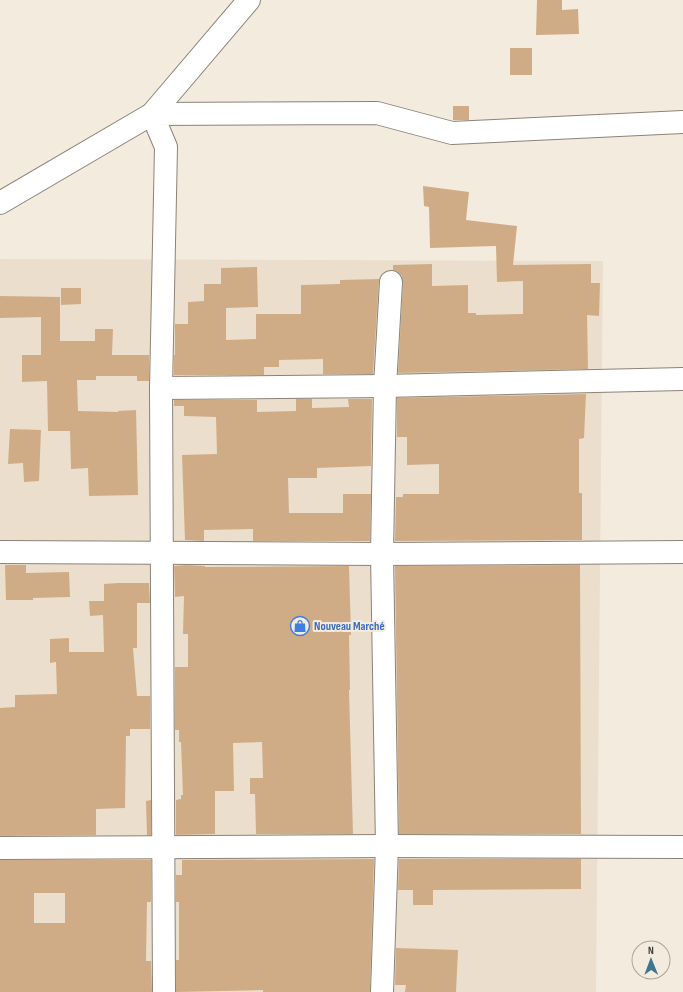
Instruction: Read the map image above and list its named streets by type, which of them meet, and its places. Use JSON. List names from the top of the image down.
{
  "places": {
    "shop": ["Nouveau Marché"]
  },
  "north": "top"
}
